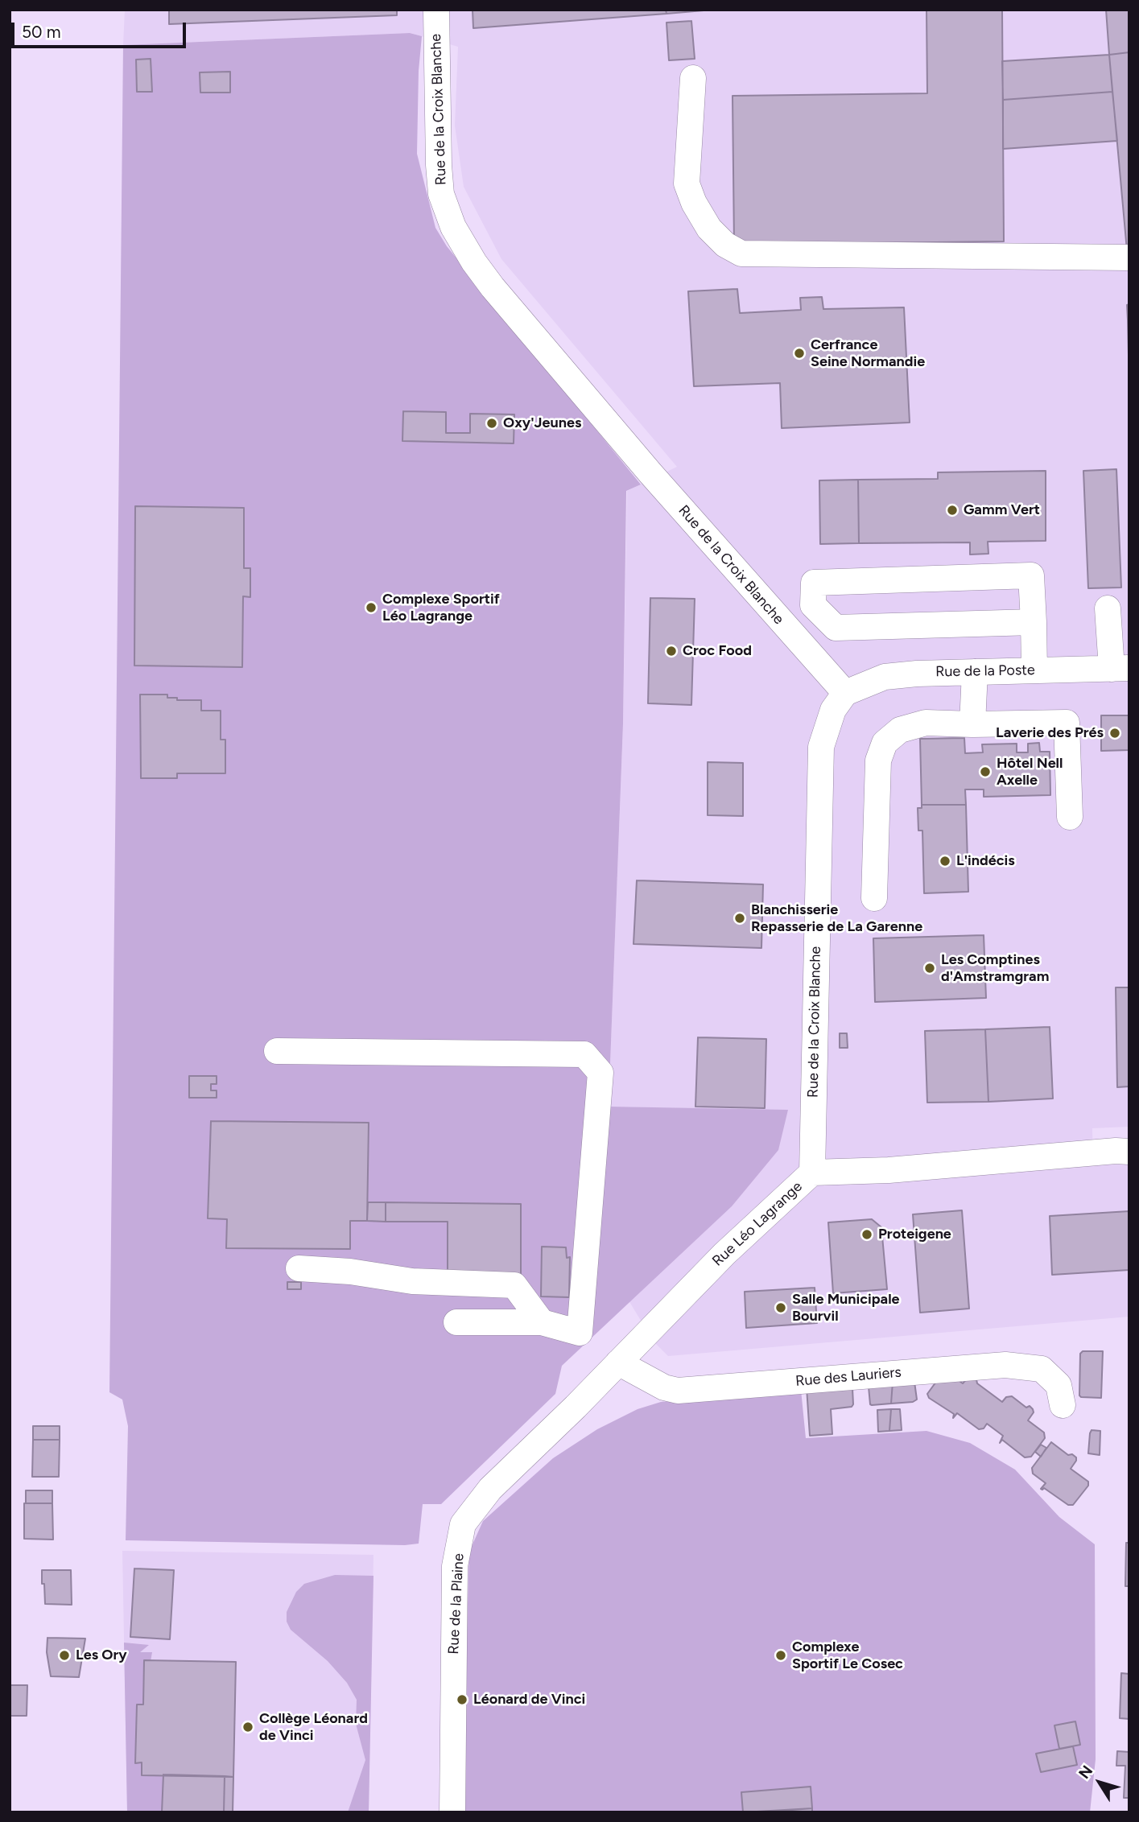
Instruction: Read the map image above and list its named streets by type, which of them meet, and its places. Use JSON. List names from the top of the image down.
{
  "streets": {
    "street": [
      "Rue de la Croix Blanche",
      "Rue de la Poste",
      "Rue Léo Lagrange",
      "Rue des Lauriers",
      "Rue de la Plaine"
    ]
  },
  "crossings": [
    ["Rue de la Croix Blanche", "Rue de la Poste"],
    ["Rue de la Croix Blanche", "Rue Léo Lagrange"],
    ["Rue Léo Lagrange", "Rue des Lauriers"],
    ["Rue Léo Lagrange", "Rue de la Plaine"]
  ],
  "places": [
    "Cerfrance Seine Normandie",
    "Oxy'Jeunes",
    "Gamm Vert",
    "Complexe Sportif Léo Lagrange",
    "Croc Food",
    "Laverie des Prés",
    "Hôtel Nell Axelle",
    "L'indécis",
    "Blanchisserie Repasserie de La Garenne",
    "Les Comptines d'Amstramgram",
    "Proteigene",
    "Salle Municipale Bourvil",
    "Les Ory",
    "Complexe Sportif Le Cosec",
    "Léonard de Vinci",
    "Collège Léonard de Vinci"
  ],
  "scale_bar": "50 m",
  "north": "top left"
}
